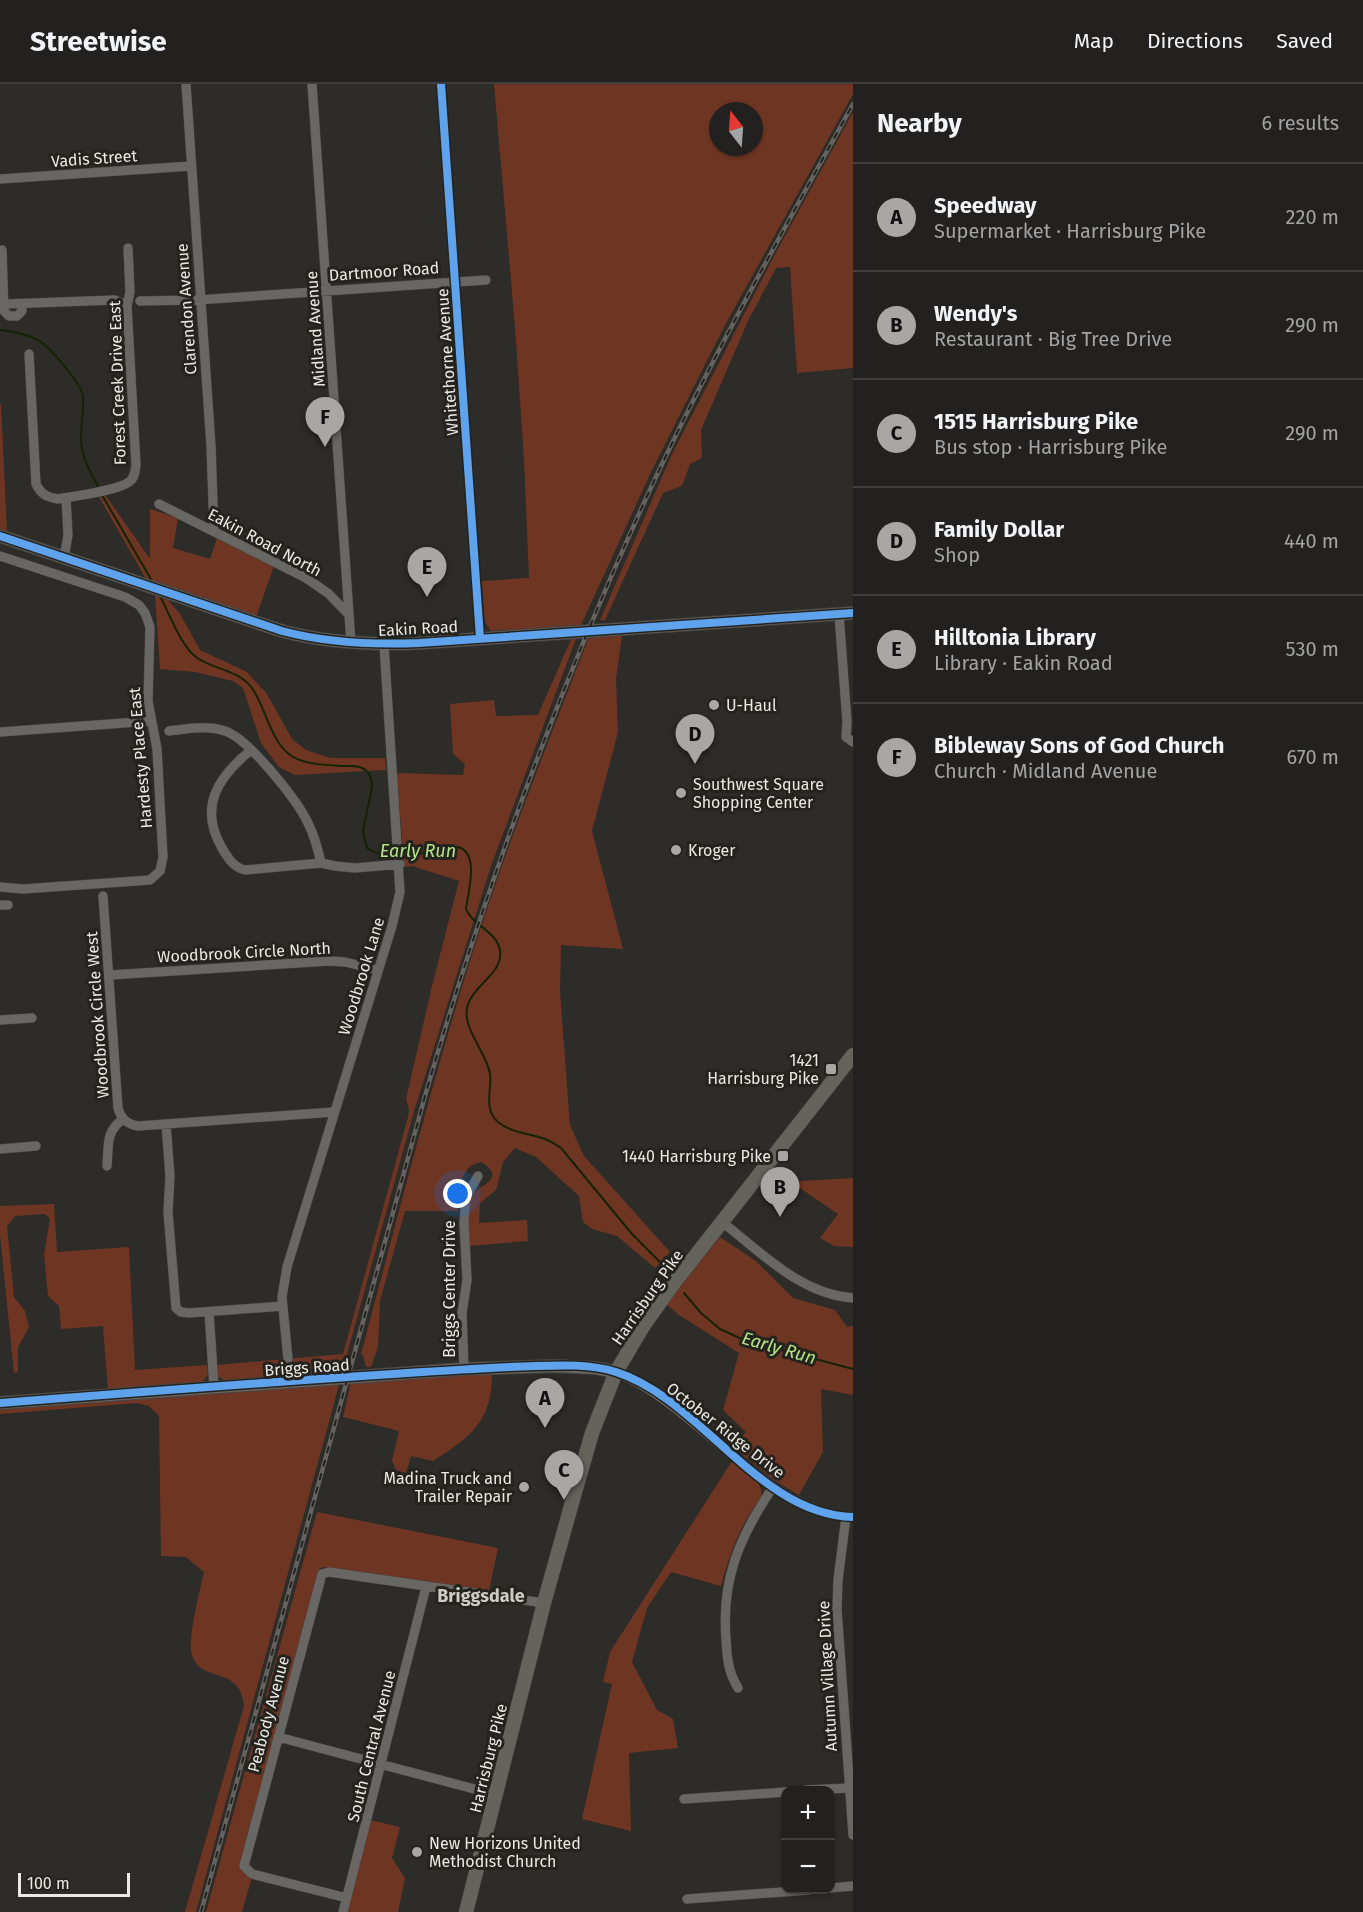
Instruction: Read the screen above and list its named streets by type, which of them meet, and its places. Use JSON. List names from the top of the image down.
{
  "streets": {
    "main road": ["Harrisburg Pike"],
    "street": [
      "Vadis Street",
      "Dartmoor Road",
      "Clarendon Avenue",
      "Midland Avenue",
      "Whitethorne Avenue",
      "Forest Creek Drive East",
      "Eakin Road North",
      "Eakin Road",
      "Hardesty Place East",
      "Woodbrook Circle North",
      "Woodbrook Lane",
      "Woodbrook Circle West",
      "Briggs Center Drive",
      "Briggs Road",
      "October Ridge Drive",
      "Autumn Village Drive",
      "Peabody Avenue",
      "South Central Avenue"
    ]
  },
  "crossings": [
    ["Vadis Street", "Clarendon Avenue"],
    ["Dartmoor Road", "Clarendon Avenue"],
    ["Dartmoor Road", "Midland Avenue"],
    ["Dartmoor Road", "Whitethorne Avenue"],
    ["Clarendon Avenue", "Eakin Road North"],
    ["Midland Avenue", "Eakin Road North"],
    ["Midland Avenue", "Eakin Road"],
    ["Whitethorne Avenue", "Eakin Road"],
    ["Eakin Road", "Woodbrook Lane"],
    ["Woodbrook Circle North", "Woodbrook Lane"],
    ["Woodbrook Circle North", "Woodbrook Circle West"],
    ["Woodbrook Lane", "Woodbrook Circle West"],
    ["Briggs Center Drive", "Briggs Road"],
    ["Harrisburg Pike", "Briggs Road"],
    ["Harrisburg Pike", "October Ridge Drive"],
    ["Briggs Road", "October Ridge Drive"],
    ["October Ridge Drive", "Autumn Village Drive"],
    ["Peabody Avenue", "South Central Avenue"]
  ],
  "districts": ["Briggsdale"],
  "water": ["Early Run"],
  "places": {
    "other": [
      "U-Haul",
      "Southwest Square Shopping Center",
      "Kroger",
      "Madina Truck and Trailer Repair",
      "New Horizons United Methodist Church"
    ],
    "transit": ["1421 Harrisburg Pike", "1440 Harrisburg Pike"]
  },
  "scale_bar": "100 m",
  "north": "top",
  "page": {
    "header": "Streetwise",
    "nav": ["Map", "Directions", "Saved"],
    "heading": ["Nearby", "6 results"],
    "list": [
      {
        "mark": "A",
        "name": "Speedway",
        "note": "Supermarket · Harrisburg Pike",
        "value": "220 m"
      },
      {
        "mark": "B",
        "name": "Wendy's",
        "note": "Restaurant · Big Tree Drive",
        "value": "290 m"
      },
      {
        "mark": "C",
        "name": "1515 Harrisburg Pike",
        "note": "Bus stop · Harrisburg Pike",
        "value": "290 m"
      },
      {
        "mark": "D",
        "name": "Family Dollar",
        "note": "Shop",
        "value": "440 m"
      },
      {
        "mark": "E",
        "name": "Hilltonia Library",
        "note": "Library · Eakin Road",
        "value": "530 m"
      },
      {
        "mark": "F",
        "name": "Bibleway Sons of God Church",
        "note": "Church · Midland Avenue",
        "value": "670 m"
      }
    ],
    "pins": [
      "F",
      "E",
      "D",
      "B",
      "A",
      "C"
    ],
    "map_buttons": ["+", "−"],
    "scale": "100 m"
  }
}
